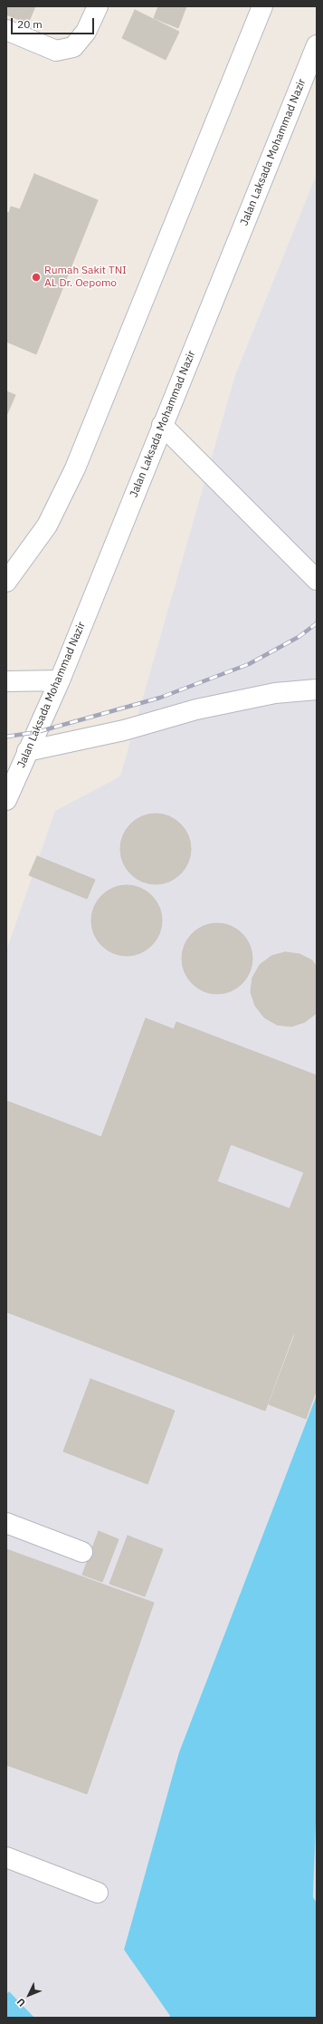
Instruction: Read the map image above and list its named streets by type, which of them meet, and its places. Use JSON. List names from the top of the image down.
{
  "streets": {
    "street": ["Jalan Laksada Mohammad Nazir"]
  },
  "places": ["Rumah Sakit TNI AL Dr. Oepomo"],
  "scale_bar": "20 m",
  "north": "bottom left"
}
